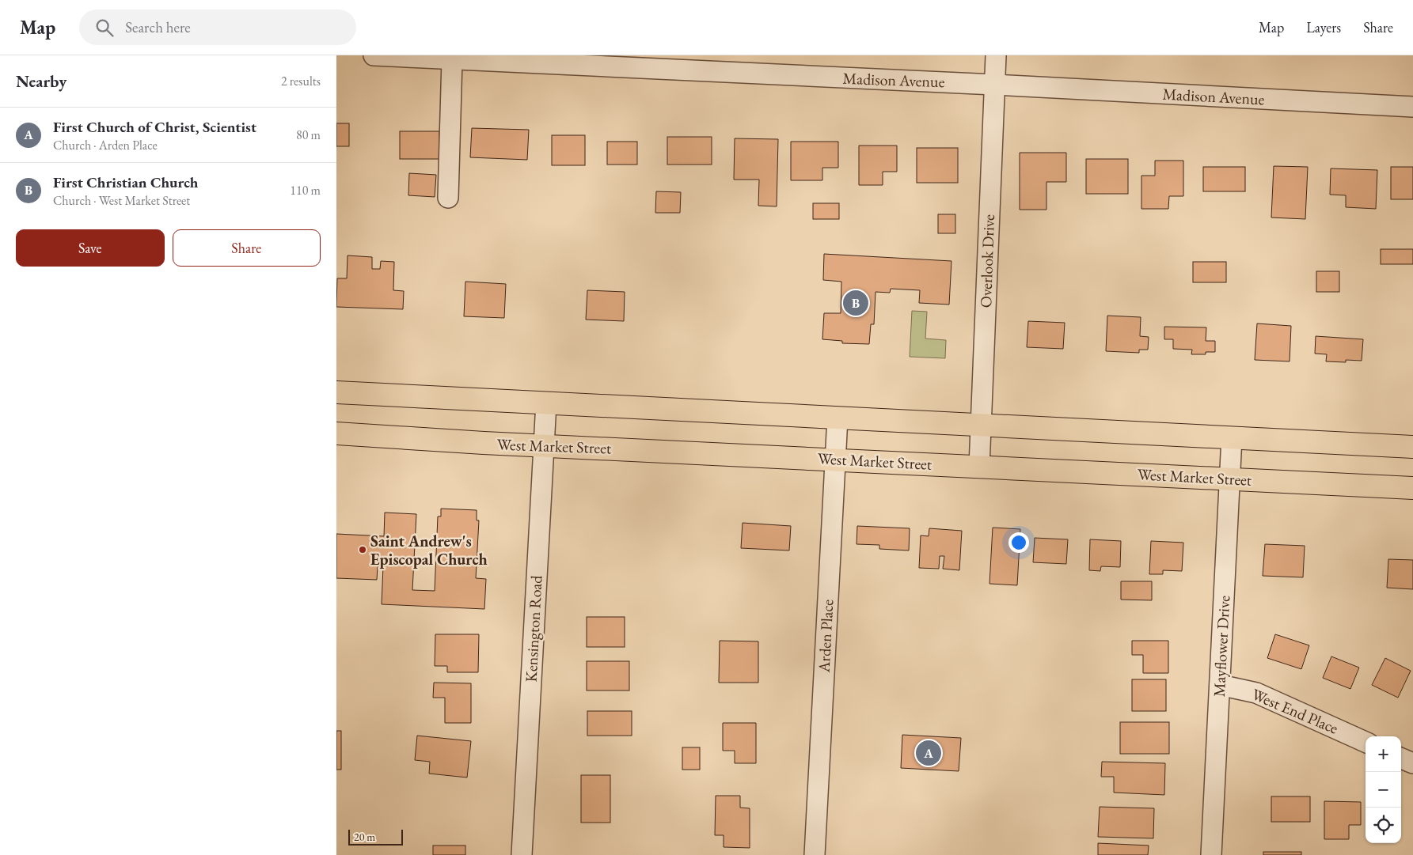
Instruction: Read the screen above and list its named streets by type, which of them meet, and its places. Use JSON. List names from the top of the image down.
{
  "streets": {
    "main road": ["West Market Street"],
    "street": [
      "Madison Avenue",
      "Overlook Drive",
      "Kensington Road",
      "Arden Place",
      "Mayflower Drive",
      "West End Place"
    ]
  },
  "crossings": [
    ["Madison Avenue", "Overlook Drive"],
    ["Overlook Drive", "West Market Street"],
    ["West Market Street", "Kensington Road"],
    ["West Market Street", "Arden Place"],
    ["West Market Street", "Mayflower Drive"],
    ["Mayflower Drive", "West End Place"]
  ],
  "places": ["Saint Andrew's Episcopal Church"],
  "scale_bar": "20 m",
  "page": {
    "header": "Map",
    "search": "Search here",
    "nav": ["Map", "Layers", "Share"],
    "heading": ["Nearby", "2 results"],
    "list": [
      {
        "mark": "A",
        "name": "First Church of Christ, Scientist",
        "note": "Church · Arden Place",
        "value": "80 m"
      },
      {
        "mark": "B",
        "name": "First Christian Church",
        "note": "Church · West Market Street",
        "value": "110 m"
      }
    ],
    "buttons": ["Save", "Share"],
    "pins": ["B", "A"],
    "map_buttons": ["+", "−"],
    "scale": "20 m"
  }
}
